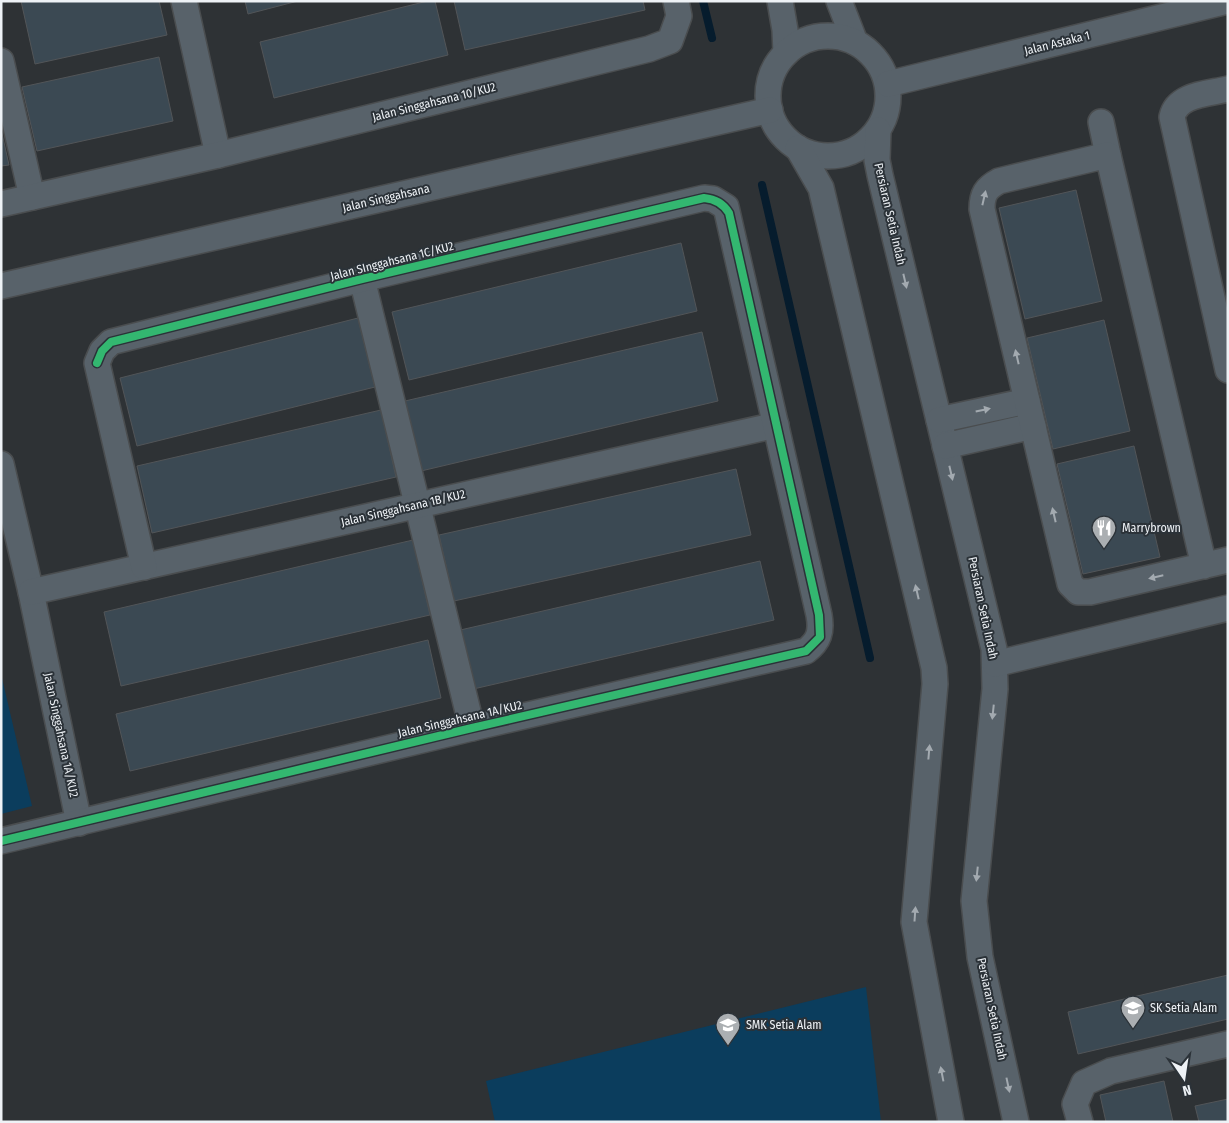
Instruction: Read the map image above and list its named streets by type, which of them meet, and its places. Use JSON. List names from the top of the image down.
{
  "streets": {
    "street": [
      "Jalan Astaka 1",
      "Jalan Singgahsana 10/KU2",
      "Jalan Singgahsana",
      "Persiaran Setia Indah",
      "Jalan SInggahsana 1C/KU2",
      "Jalan Singgahsana 1B/KU2",
      "Jalan Singgahsana 1A/KU2"
    ]
  },
  "crossings": [
    ["Jalan Astaka 1", "Jalan Singgahsana"],
    ["Jalan Astaka 1", "Persiaran Setia Indah"],
    ["Jalan Singgahsana", "Persiaran Setia Indah"],
    ["Jalan SInggahsana 1C/KU2", "Jalan Singgahsana 1B/KU2"],
    ["Jalan SInggahsana 1C/KU2", "Jalan Singgahsana 1A/KU2"],
    ["Jalan Singgahsana 1B/KU2", "Jalan Singgahsana 1A/KU2"]
  ],
  "places": {
    "restaurant": ["Marrybrown"],
    "school or university": ["SK Setia Alam", "SMK Setia Alam"]
  },
  "north": "bottom"
}
